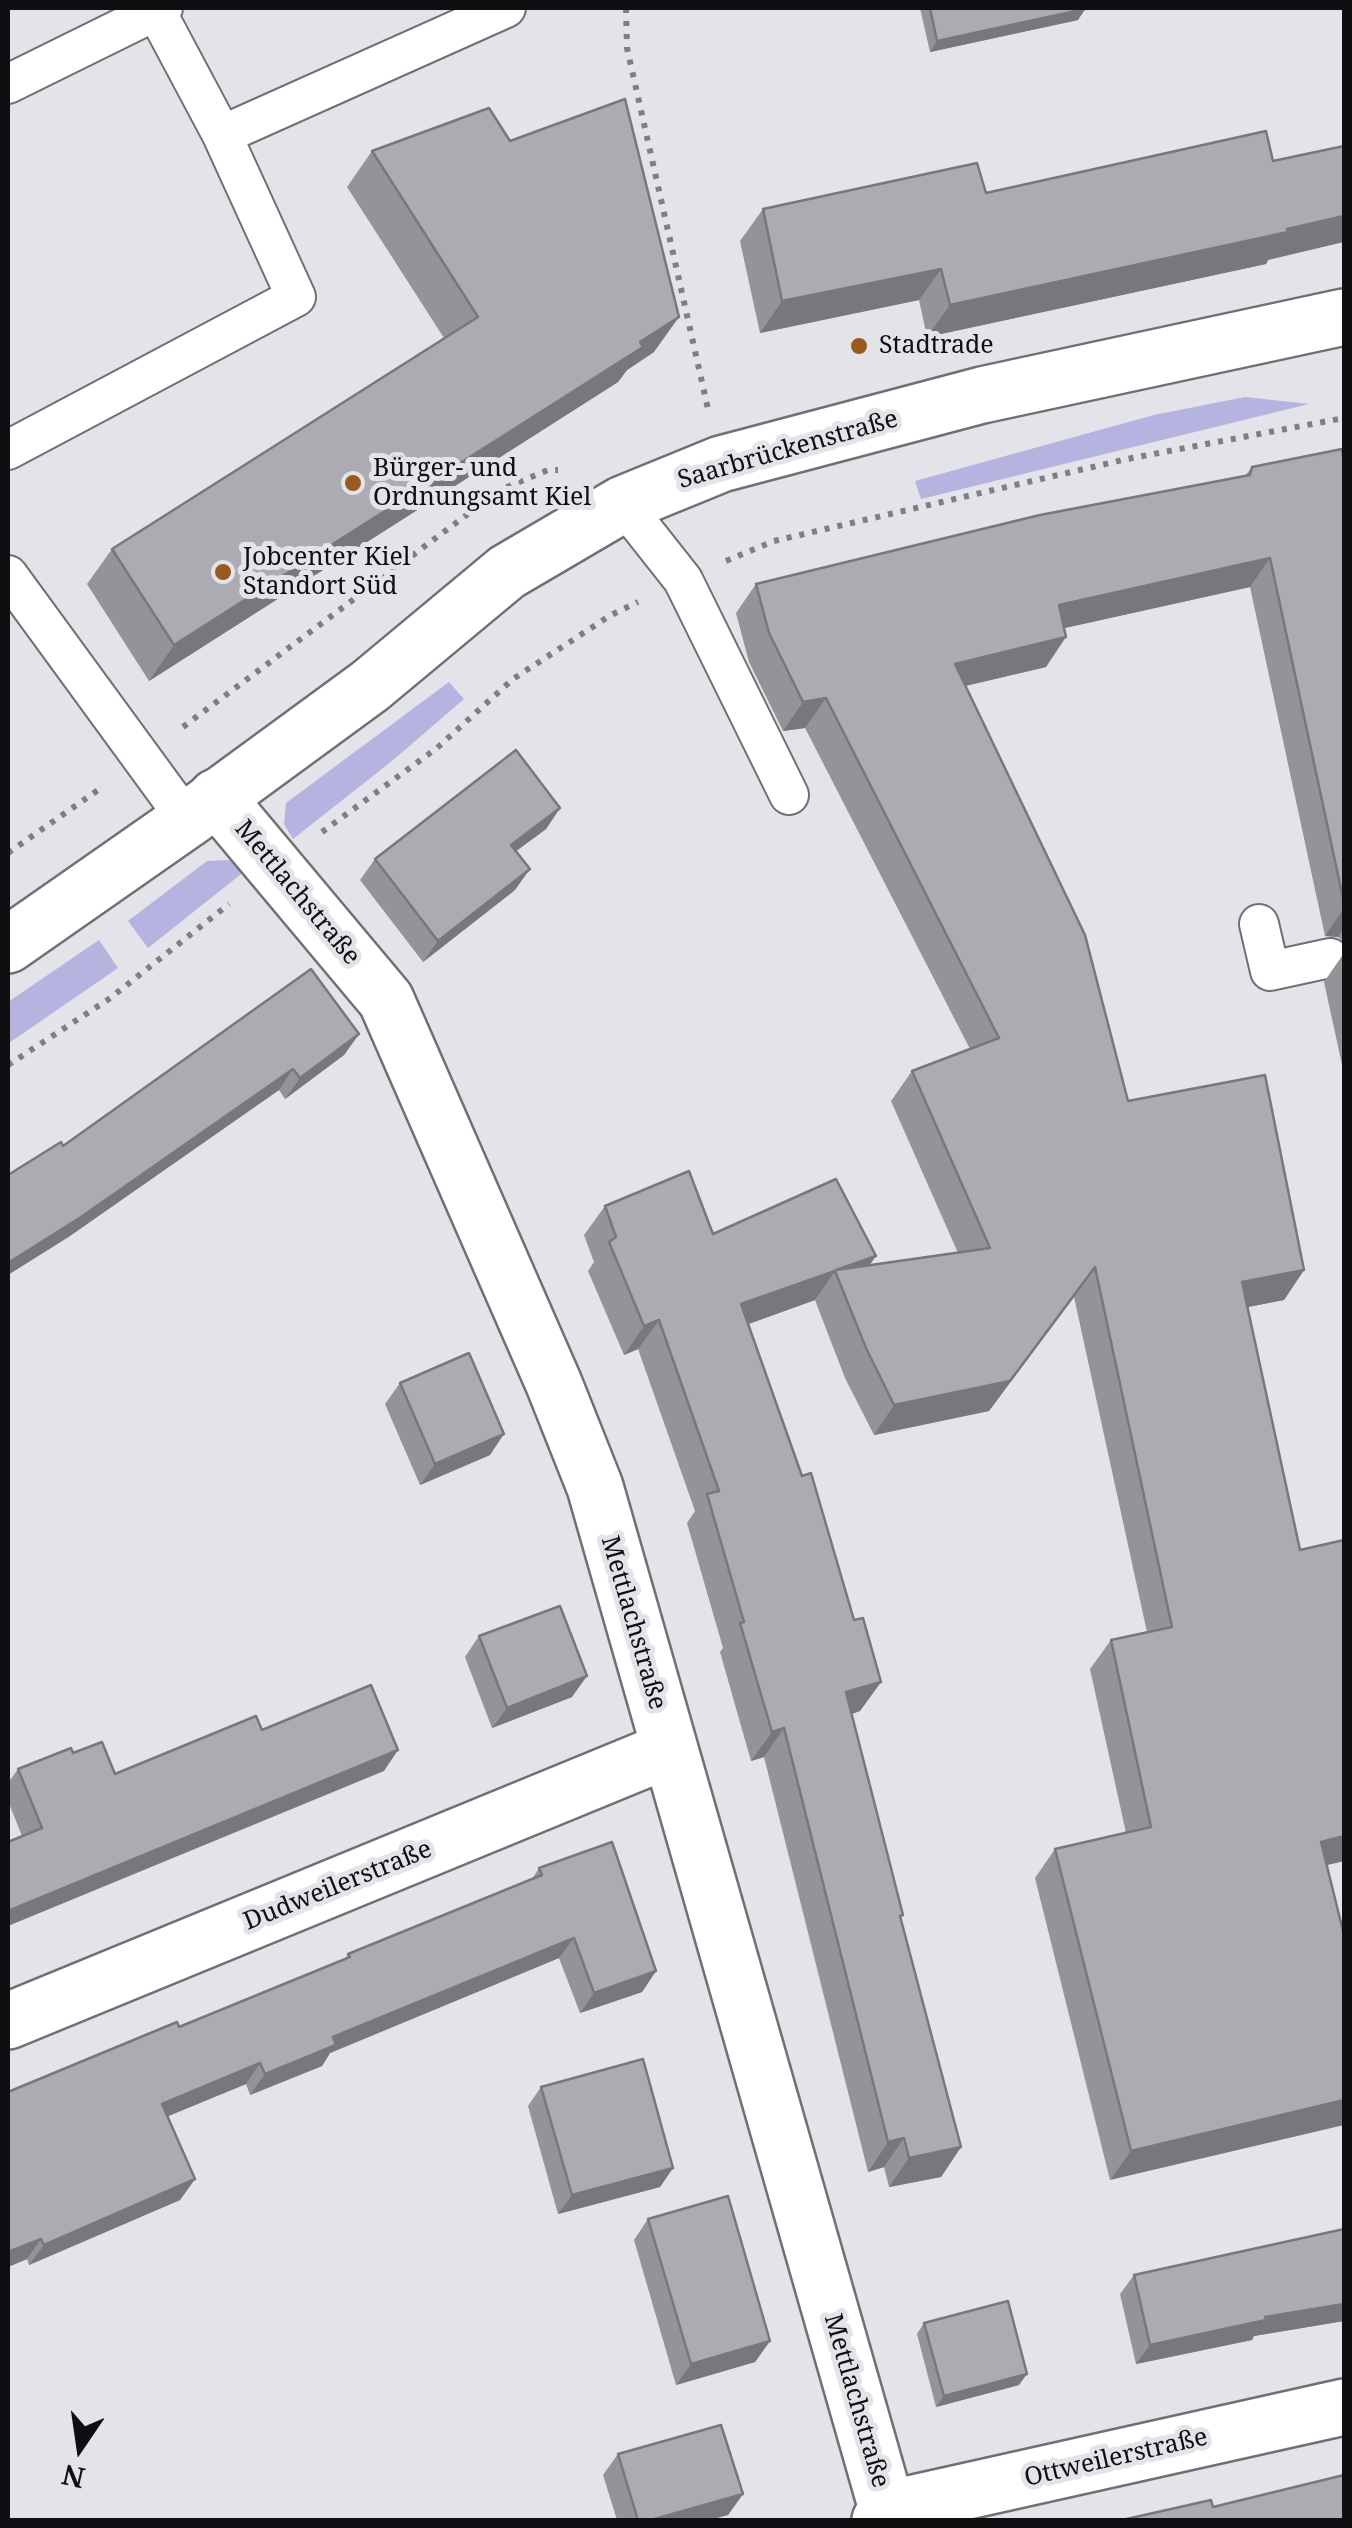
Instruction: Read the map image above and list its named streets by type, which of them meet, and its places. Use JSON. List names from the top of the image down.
{
  "streets": {
    "street": [
      "Saarbrückenstraße",
      "Mettlachstraße",
      "Dudweilerstraße",
      "Ottweilerstraße"
    ]
  },
  "crossings": [
    ["Saarbrückenstraße", "Mettlachstraße"],
    ["Mettlachstraße", "Dudweilerstraße"],
    ["Mettlachstraße", "Ottweilerstraße"]
  ],
  "places": ["Stadtrade", "Bürger- und Ordnungsamt Kiel", "Jobcenter Kiel Standort Süd"],
  "north": "bottom"
}
